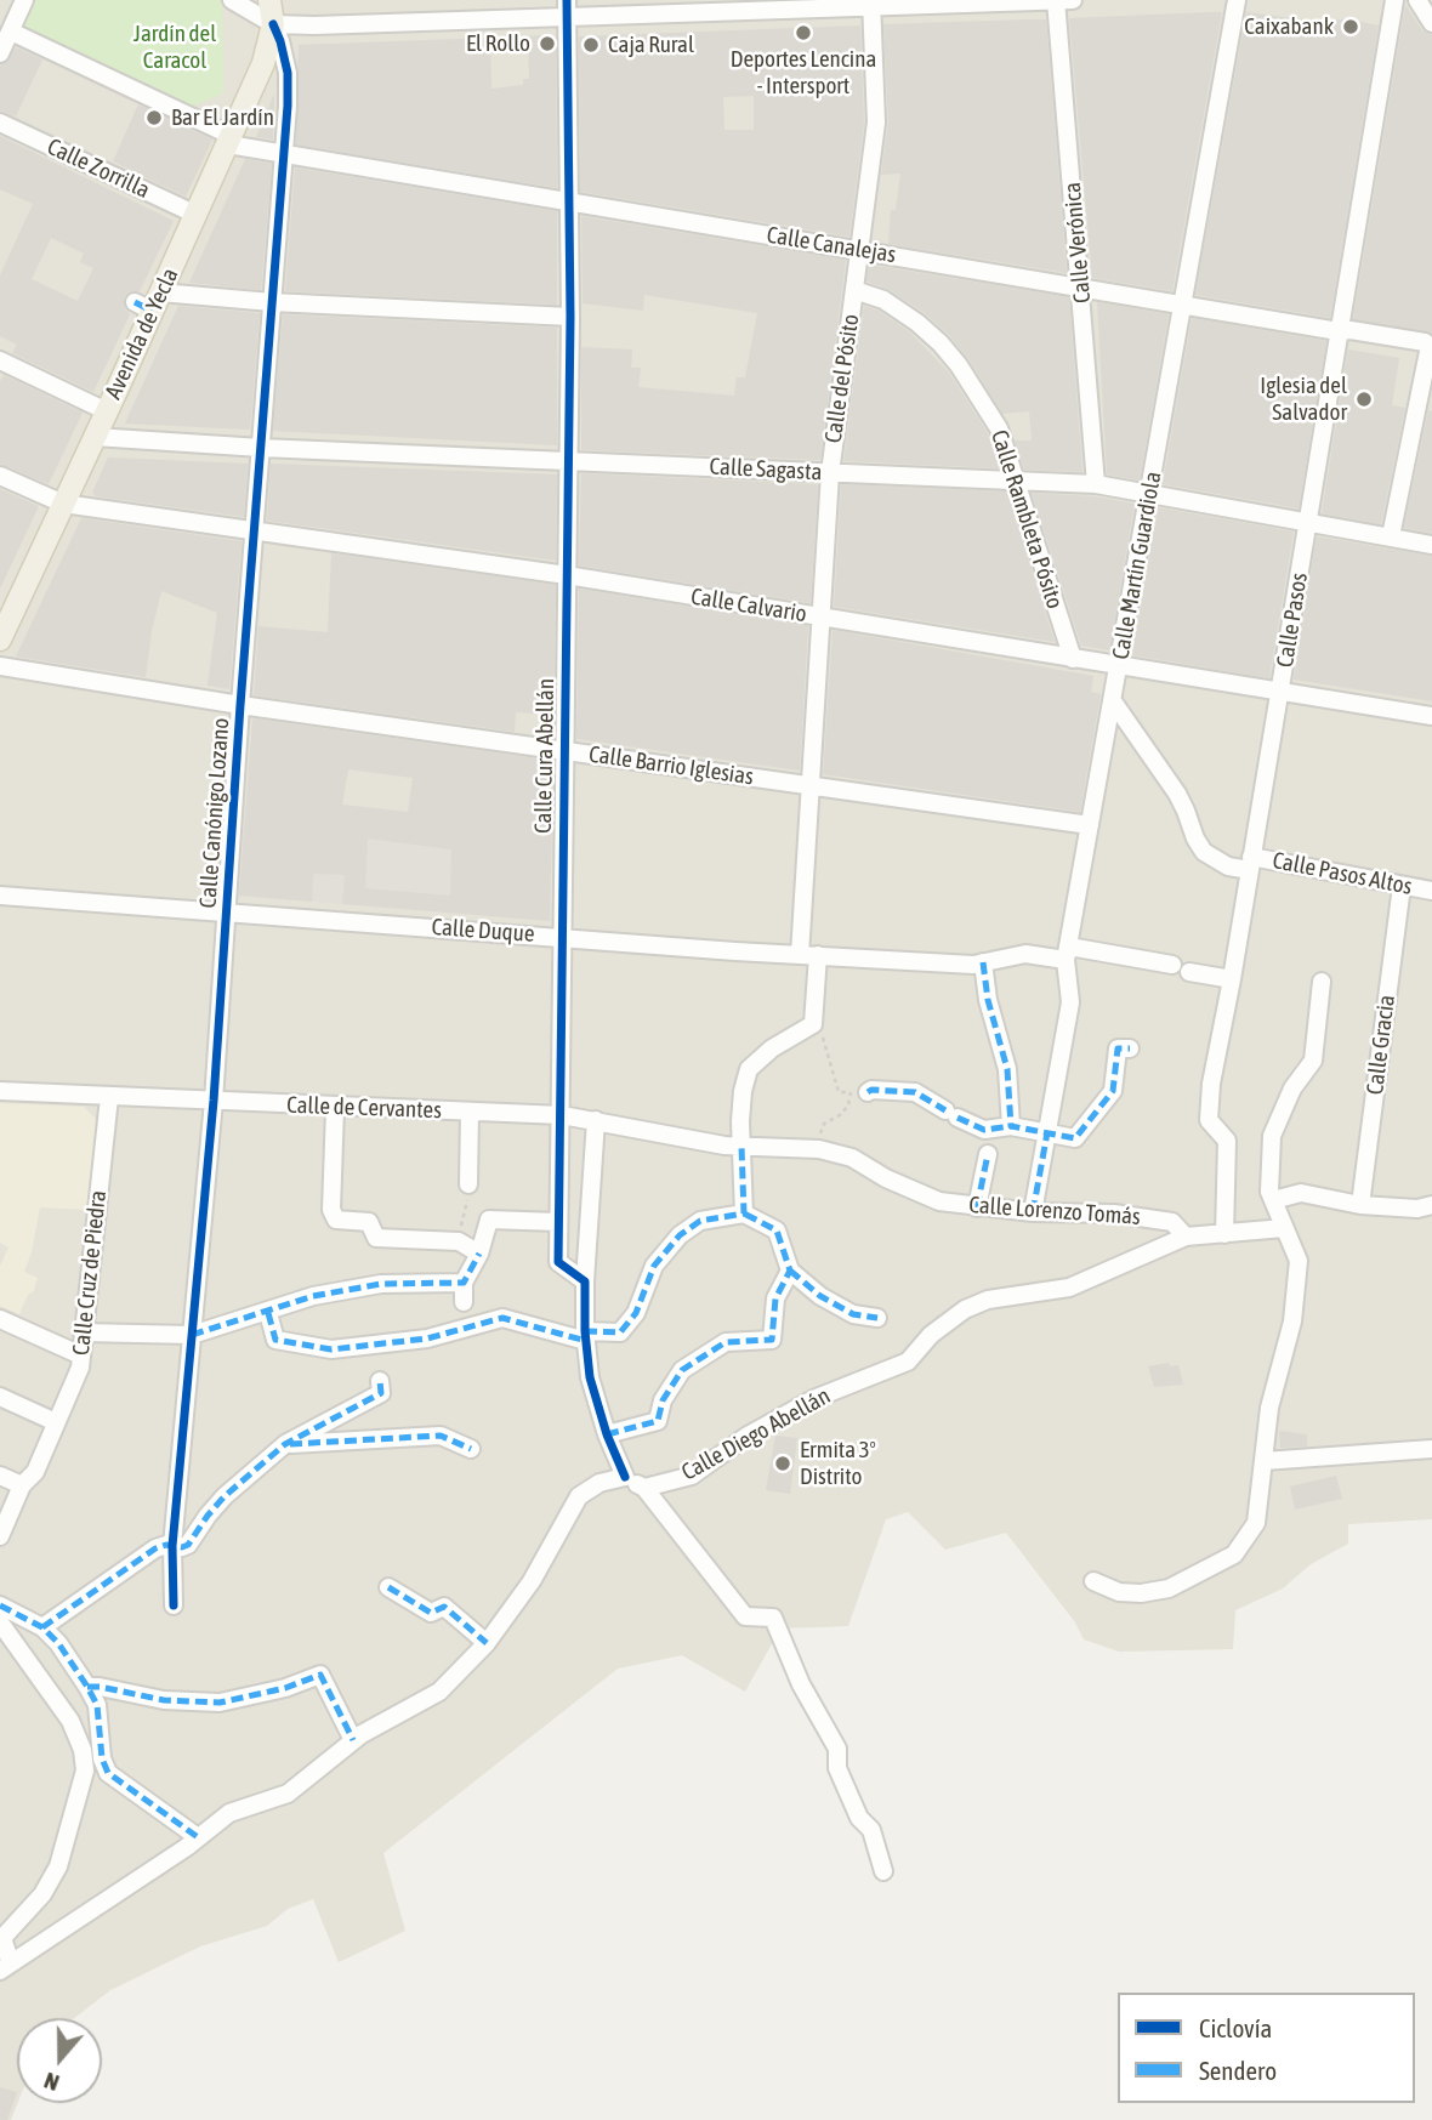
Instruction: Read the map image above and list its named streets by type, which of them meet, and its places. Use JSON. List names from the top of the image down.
{
  "streets": {
    "main road": ["Avenida de Yecla"],
    "street": [
      "Calle Zorrilla",
      "Calle Verónica",
      "Calle Canalejas",
      "Calle del Pósito",
      "Calle Sagasta",
      "Calle Rambleta Pósito",
      "Calle Martín Guardiola",
      "Calle Calvario",
      "Calle Pasos",
      "Calle Cura Abellán",
      "Calle Barrio Iglesias",
      "Calle Canónigo Lozano",
      "Calle Pasos Altos",
      "Calle Duque",
      "Calle Gracia",
      "Calle de Cervantes",
      "Calle Lorenzo Tomás",
      "Calle Cruz de Piedra",
      "Calle Diego Abellán"
    ]
  },
  "crossings": [
    ["Calle Zorrilla", "Avenida de Yecla"],
    ["Calle Verónica", "Calle Canalejas"],
    ["Calle Verónica", "Calle Sagasta"],
    ["Calle Canalejas", "Avenida de Yecla"],
    ["Calle Canalejas", "Calle del Pósito"],
    ["Calle Canalejas", "Calle Martín Guardiola"],
    ["Calle Canalejas", "Calle Pasos"],
    ["Calle Canalejas", "Calle Cura Abellán"],
    ["Calle Canalejas", "Calle Canónigo Lozano"],
    ["Avenida de Yecla", "Calle Sagasta"],
    ["Avenida de Yecla", "Calle Calvario"],
    ["Avenida de Yecla", "Calle Canónigo Lozano"],
    ["Calle del Pósito", "Calle Sagasta"],
    ["Calle del Pósito", "Calle Rambleta Pósito"],
    ["Calle del Pósito", "Calle Calvario"],
    ["Calle del Pósito", "Calle Barrio Iglesias"],
    ["Calle del Pósito", "Calle Duque"],
    ["Calle Sagasta", "Calle Rambleta Pósito"],
    ["Calle Sagasta", "Calle Martín Guardiola"],
    ["Calle Sagasta", "Calle Pasos"],
    ["Calle Sagasta", "Calle Cura Abellán"],
    ["Calle Sagasta", "Calle Canónigo Lozano"],
    ["Calle Rambleta Pósito", "Calle Calvario"],
    ["Calle Martín Guardiola", "Calle Calvario"],
    ["Calle Martín Guardiola", "Calle Barrio Iglesias"],
    ["Calle Martín Guardiola", "Calle Pasos Altos"],
    ["Calle Martín Guardiola", "Calle Duque"],
    ["Calle Martín Guardiola", "Calle Lorenzo Tomás"],
    ["Calle Calvario", "Calle Pasos"],
    ["Calle Calvario", "Calle Cura Abellán"],
    ["Calle Calvario", "Calle Canónigo Lozano"],
    ["Calle Pasos", "Calle Pasos Altos"],
    ["Calle Cura Abellán", "Calle Barrio Iglesias"],
    ["Calle Cura Abellán", "Calle Duque"],
    ["Calle Cura Abellán", "Calle de Cervantes"],
    ["Calle Barrio Iglesias", "Calle Canónigo Lozano"],
    ["Calle Canónigo Lozano", "Calle Duque"],
    ["Calle Canónigo Lozano", "Calle de Cervantes"],
    ["Calle Pasos Altos", "Calle Gracia"],
    ["Calle de Cervantes", "Calle Lorenzo Tomás"],
    ["Calle de Cervantes", "Calle Cruz de Piedra"],
    ["Calle Lorenzo Tomás", "Calle Diego Abellán"]
  ],
  "parks": ["Jardín del Caracol"],
  "places": [
    "Caixabank",
    "Deportes Lencina - Intersport",
    "El Rollo",
    "Caja Rural",
    "Bar El Jardín",
    "Iglesia del Salvador",
    "Ermita 3º Distrito"
  ],
  "legend": ["Ciclovía", "Sendero"],
  "north": "bottom"
}
